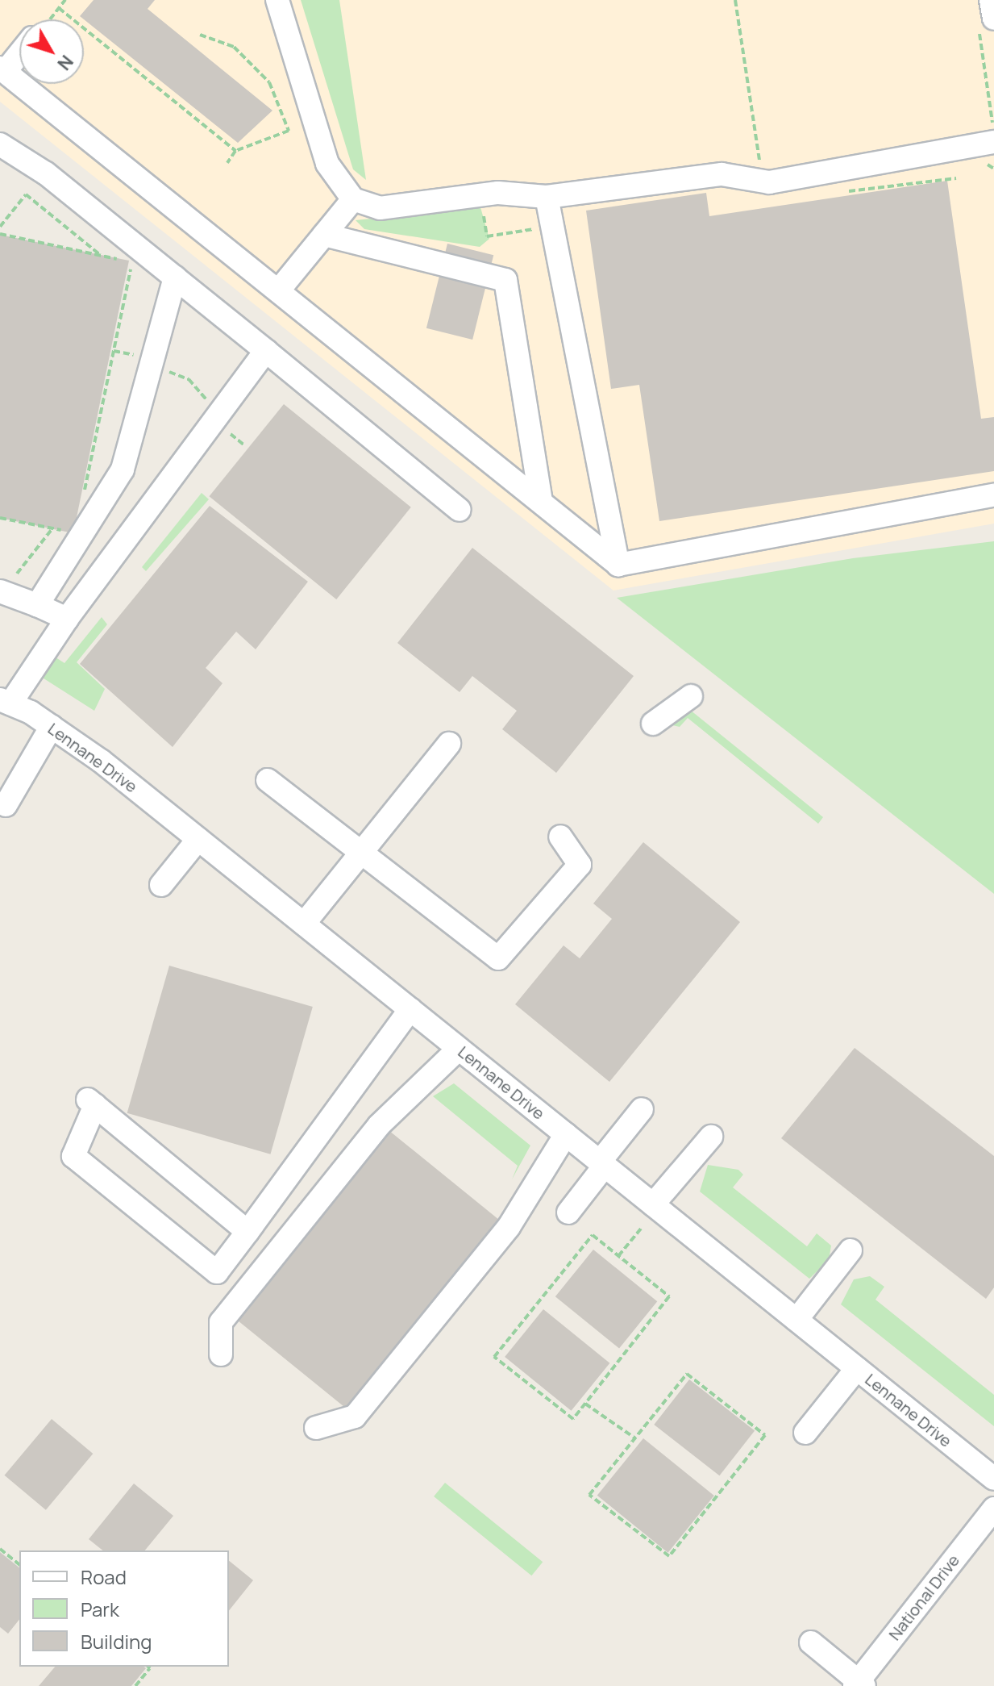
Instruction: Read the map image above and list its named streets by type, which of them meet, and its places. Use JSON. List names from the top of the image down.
{
  "streets": {
    "street": ["Lennane Drive", "National Drive"]
  },
  "legend": ["Road", "Park", "Building"],
  "north": "bottom right"
}
